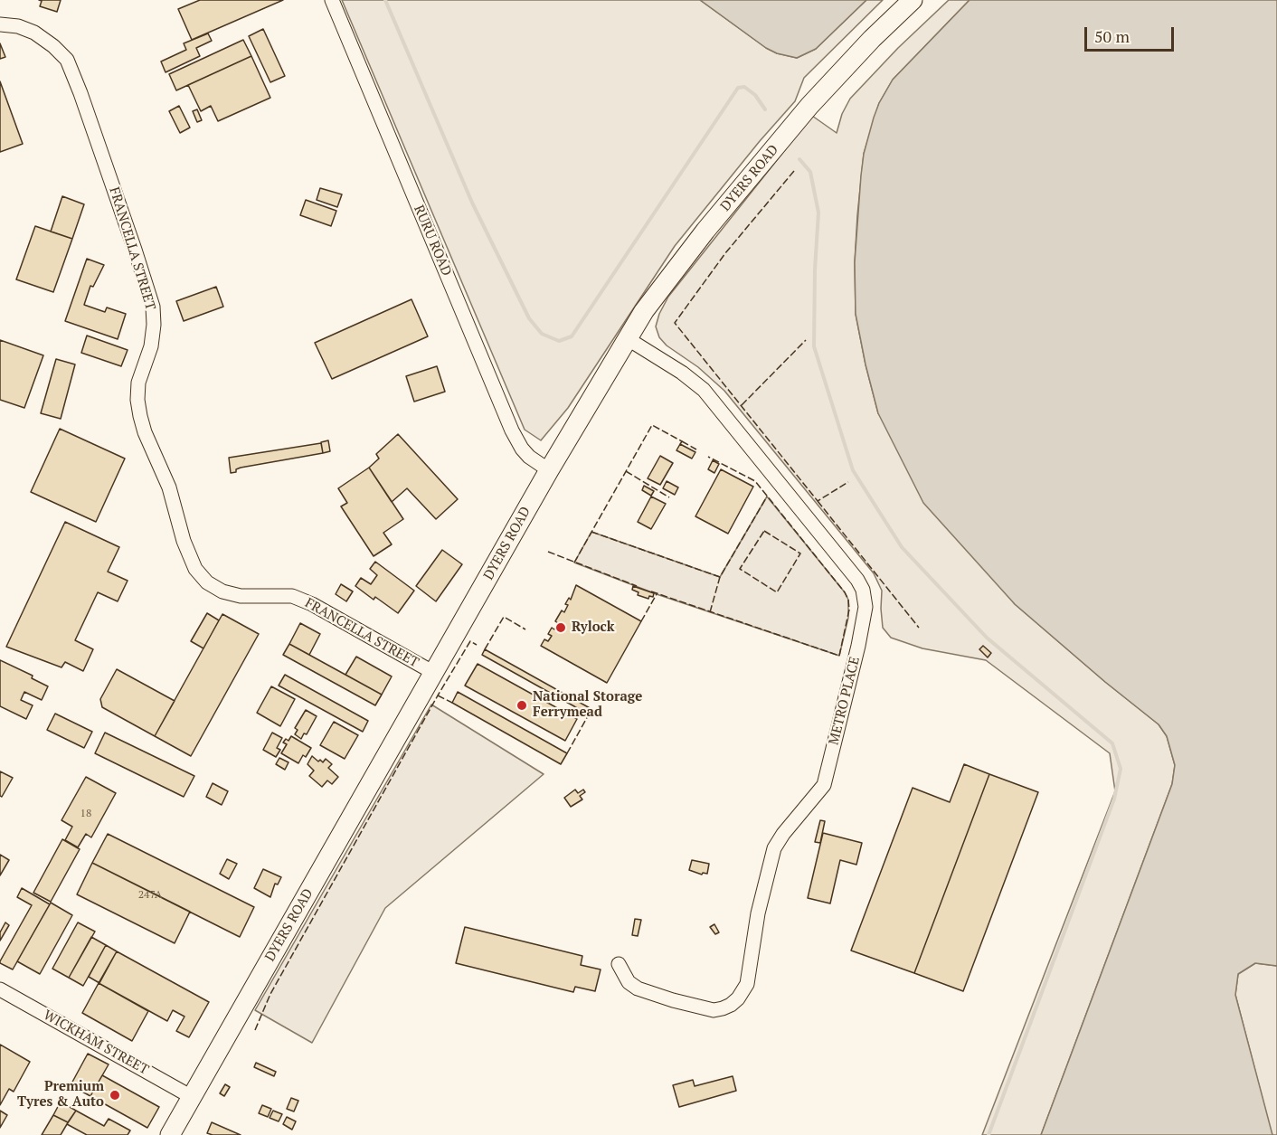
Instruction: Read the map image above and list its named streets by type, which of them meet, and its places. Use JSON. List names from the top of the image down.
{
  "streets": {
    "highway": ["DYERS ROAD"],
    "street": [
      "RURU ROAD",
      "FRANCELLA STREET",
      "METRO PLACE",
      "WICKHAM STREET"
    ]
  },
  "crossings": [
    ["DYERS ROAD", "RURU ROAD"],
    ["DYERS ROAD", "FRANCELLA STREET"],
    ["DYERS ROAD", "METRO PLACE"],
    ["DYERS ROAD", "WICKHAM STREET"]
  ],
  "places": ["Rylock", "National Storage Ferrymead", "Premium Tyres & Auto"],
  "house_numbers": ["18", "247A"],
  "scale_bar": "50 m"
}
